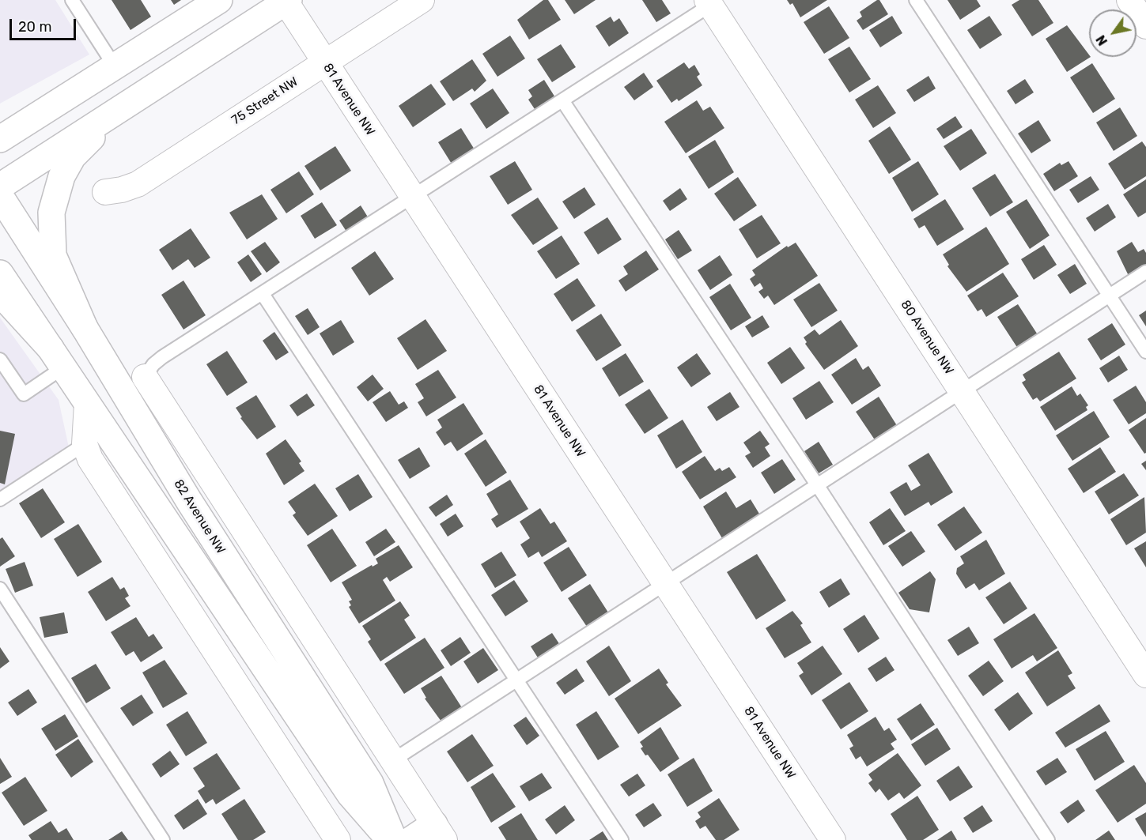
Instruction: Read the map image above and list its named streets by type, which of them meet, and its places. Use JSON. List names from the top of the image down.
{
  "streets": {
    "main road": ["82 Avenue NW"],
    "street": ["81 Avenue NW", "75 Street NW", "80 Avenue NW"]
  },
  "crossings": [
    ["81 Avenue NW", "75 Street NW"]
  ],
  "scale_bar": "20 m",
  "north": "bottom left"
}
